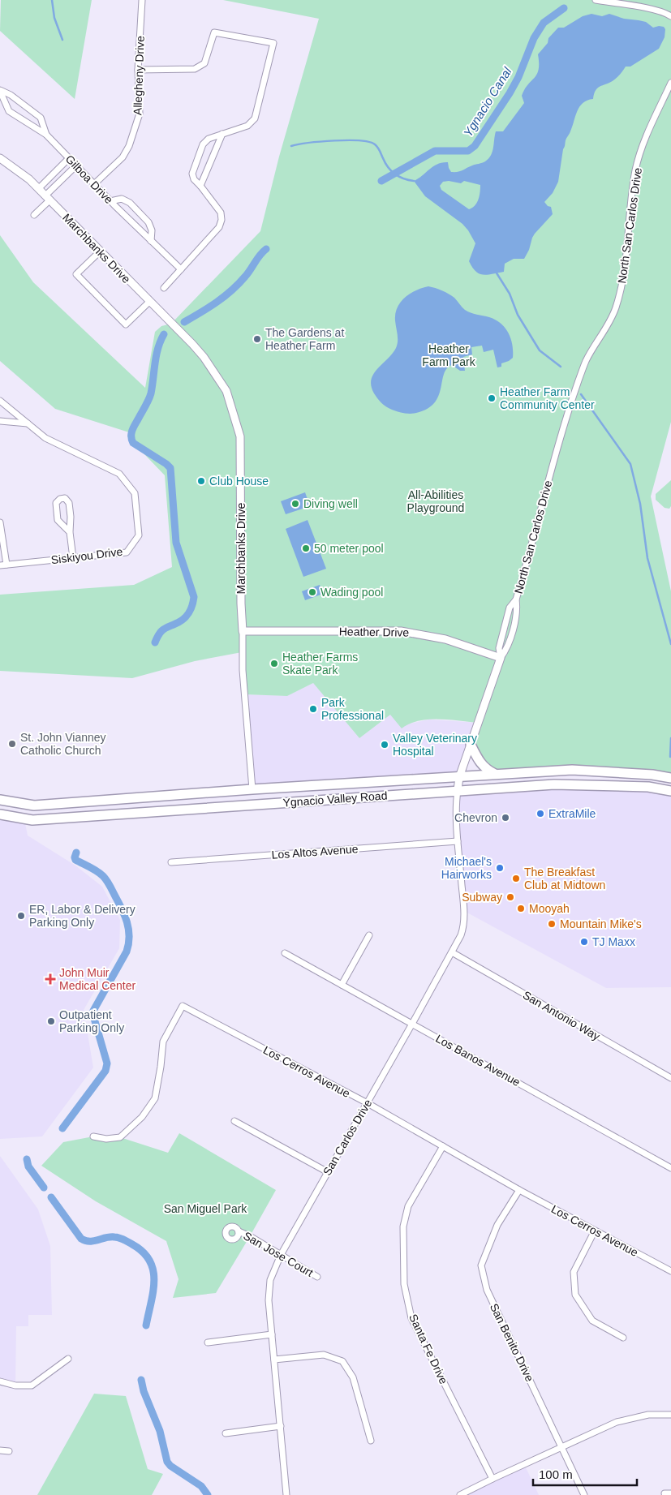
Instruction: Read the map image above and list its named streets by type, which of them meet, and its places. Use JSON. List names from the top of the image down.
{
  "streets": {
    "highway": ["Ygnacio Valley Road"],
    "street": [
      "Allegheny Drive",
      "Gilboa Drive",
      "North San Carlos Drive",
      "Marchbanks Drive",
      "Siskiyou Drive",
      "Heather Drive",
      "Los Altos Avenue",
      "San Antonio Way",
      "Los Banos Avenue",
      "Los Cerros Avenue",
      "San Carlos Drive",
      "San Jose Court",
      "San Benito Drive",
      "Santa Fe Drive"
    ]
  },
  "crossings": [
    ["Allegheny Drive", "Gilboa Drive"],
    ["North San Carlos Drive", "Heather Drive"],
    ["North San Carlos Drive", "Ygnacio Valley Road"],
    ["North San Carlos Drive", "San Carlos Drive"],
    ["Marchbanks Drive", "Heather Drive"],
    ["Marchbanks Drive", "Ygnacio Valley Road"],
    ["Ygnacio Valley Road", "San Carlos Drive"],
    ["Los Altos Avenue", "San Carlos Drive"],
    ["San Antonio Way", "San Carlos Drive"],
    ["Los Banos Avenue", "San Carlos Drive"],
    ["Los Cerros Avenue", "San Carlos Drive"],
    ["Los Cerros Avenue", "San Benito Drive"],
    ["Los Cerros Avenue", "Santa Fe Drive"],
    ["San Carlos Drive", "San Jose Court"]
  ],
  "water": ["Ygnacio Canal"],
  "parks": ["Heather Farm Park", "All-Abilities Playground", "San Miguel Park"],
  "places": {
    "other": [
      "The Gardens at Heather Farm",
      "Heather Farm Community Center",
      "Club House",
      "Diving well",
      "50 meter pool",
      "Wading pool",
      "Heather Farms Skate Park",
      "Park Professional",
      "St. John Vianney Catholic Church",
      "Valley Veterinary Hospital",
      "ExtraMile",
      "Chevron",
      "Michael's Hairworks",
      "The Breakfast Club at Midtown",
      "Subway",
      "Mooyah",
      "ER, Labor & Delivery Parking Only",
      "Mountain Mike's",
      "TJ Maxx",
      "Outpatient Parking Only"
    ],
    "health": ["John Muir Medical Center"]
  },
  "scale_bar": "100 m"
}
